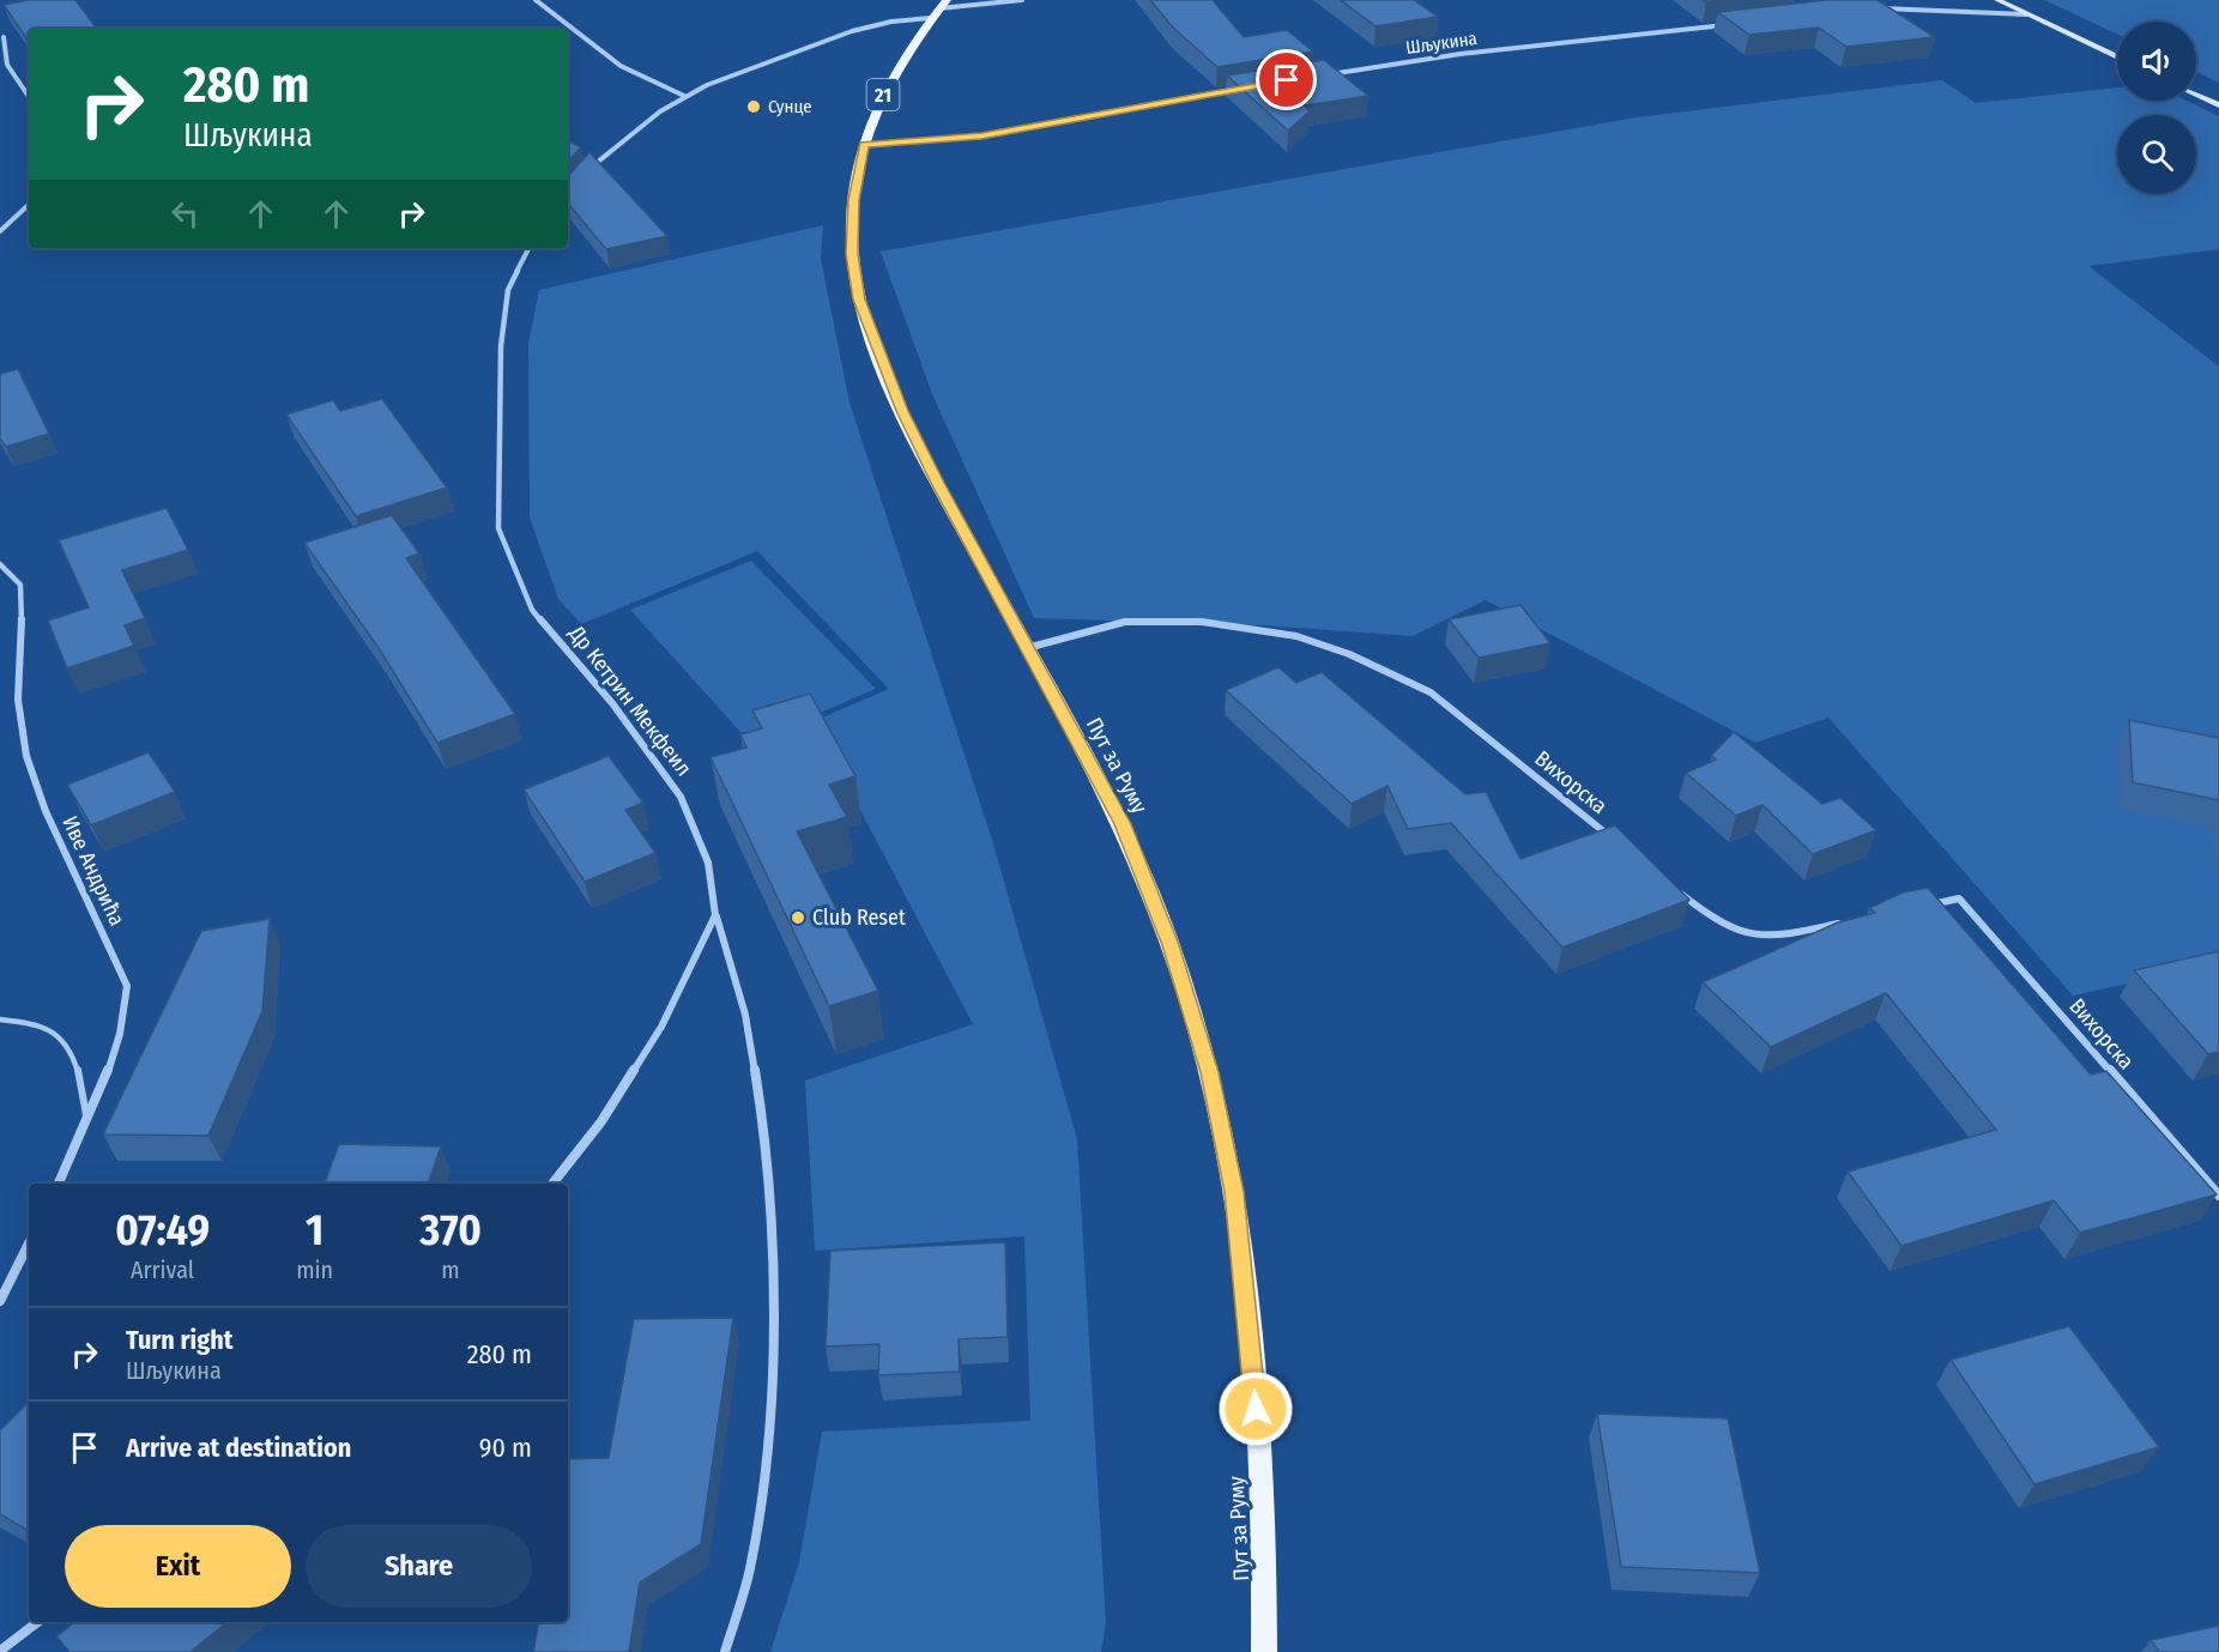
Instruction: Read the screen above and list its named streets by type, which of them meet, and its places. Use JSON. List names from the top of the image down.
{
  "streets": {
    "main road": ["21", "Пут за Руму"],
    "street": [
      "Шљукина",
      "Др Кетрин Мекфеил",
      "Вихорска",
      "Иве Андрића"
    ]
  },
  "crossings": [
    ["Пут за Руму", "Вихорска"]
  ],
  "places": ["Сунце", "Club Reset"],
  "page": {
    "turn": ["280 m", "Шљукина"],
    "eta": [
      "07:49",
      "Arrival",
      "1",
      "min",
      "370",
      "m"
    ],
    "list": [
      {
        "name": "Turn right",
        "note": "Шљукина",
        "value": "280 m"
      },
      {
        "name": "Arrive at destination",
        "value": "90 m"
      }
    ],
    "buttons": ["Exit", "Share"]
  }
}
